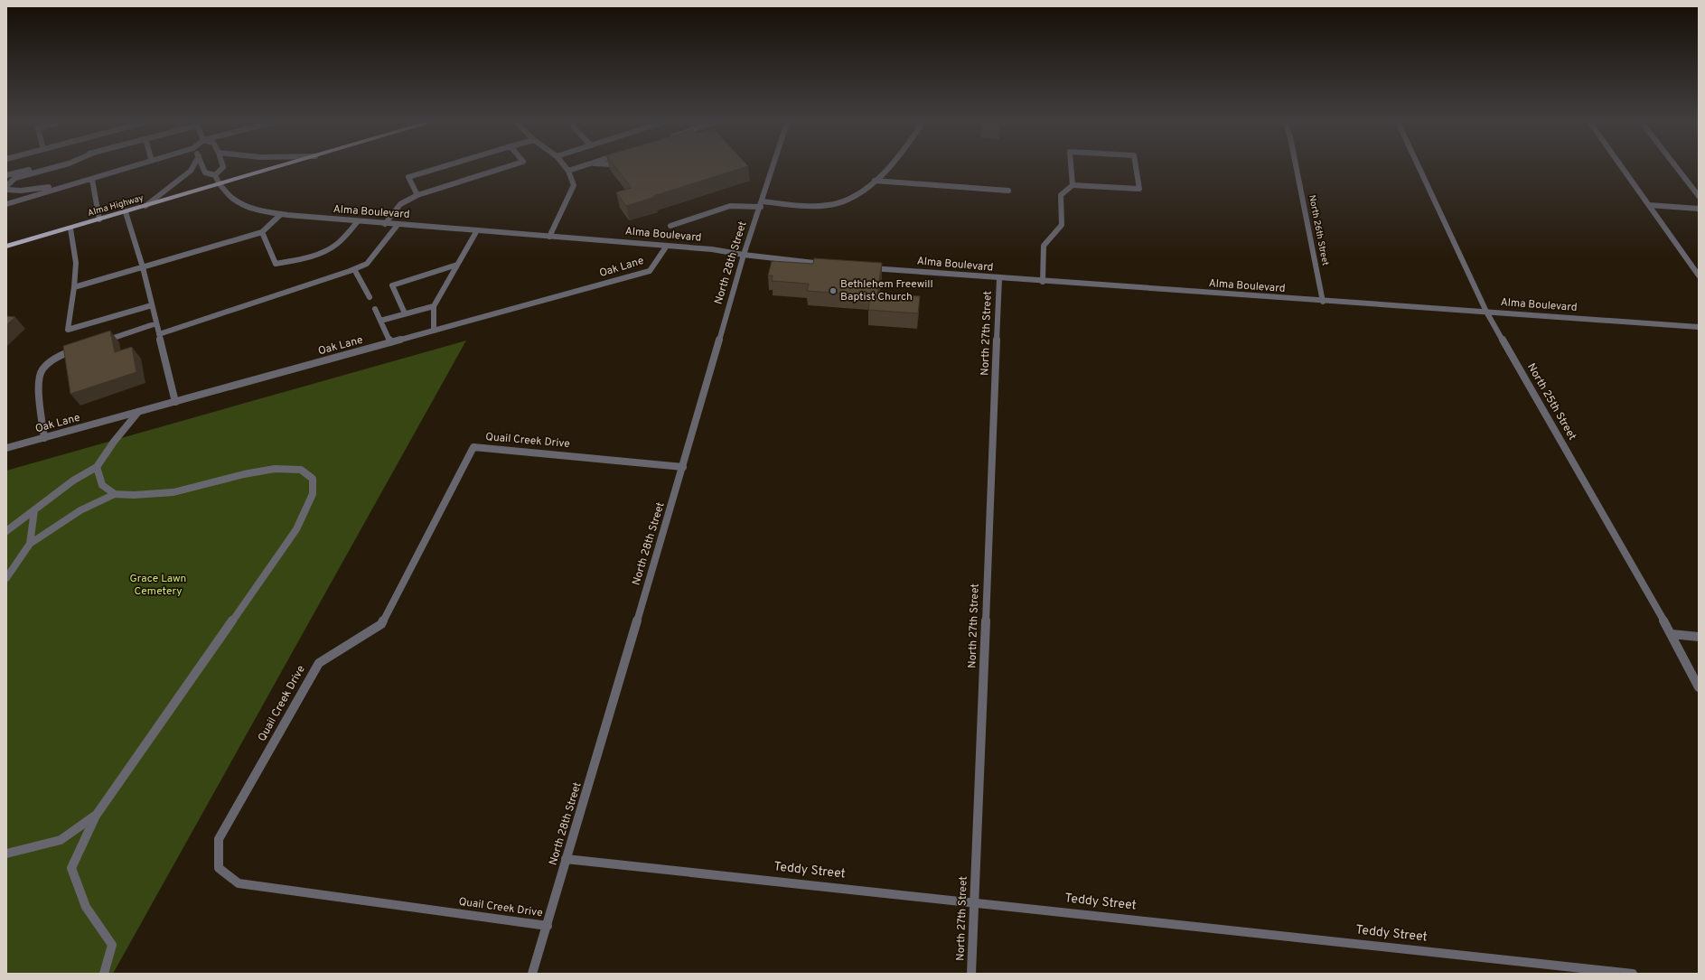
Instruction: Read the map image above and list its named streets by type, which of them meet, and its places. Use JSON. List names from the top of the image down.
{
  "streets": {
    "main road": ["Alma Highway"],
    "street": [
      "Alma Boulevard",
      "North 26th Street",
      "North 28th Street",
      "Oak Lane",
      "North 27th Street",
      "North 25th Street",
      "Quail Creek Drive",
      "Teddy Street"
    ]
  },
  "crossings": [
    ["Alma Highway", "Alma Boulevard"],
    ["Alma Boulevard", "North 26th Street"],
    ["Alma Boulevard", "North 28th Street"],
    ["Alma Boulevard", "Oak Lane"],
    ["Alma Boulevard", "North 27th Street"],
    ["Alma Boulevard", "North 25th Street"],
    ["North 28th Street", "Quail Creek Drive"],
    ["North 28th Street", "Teddy Street"],
    ["North 27th Street", "Teddy Street"]
  ],
  "parks": ["Grace Lawn Cemetery"],
  "places": ["Bethlehem Freewill Baptist Church"]
}
